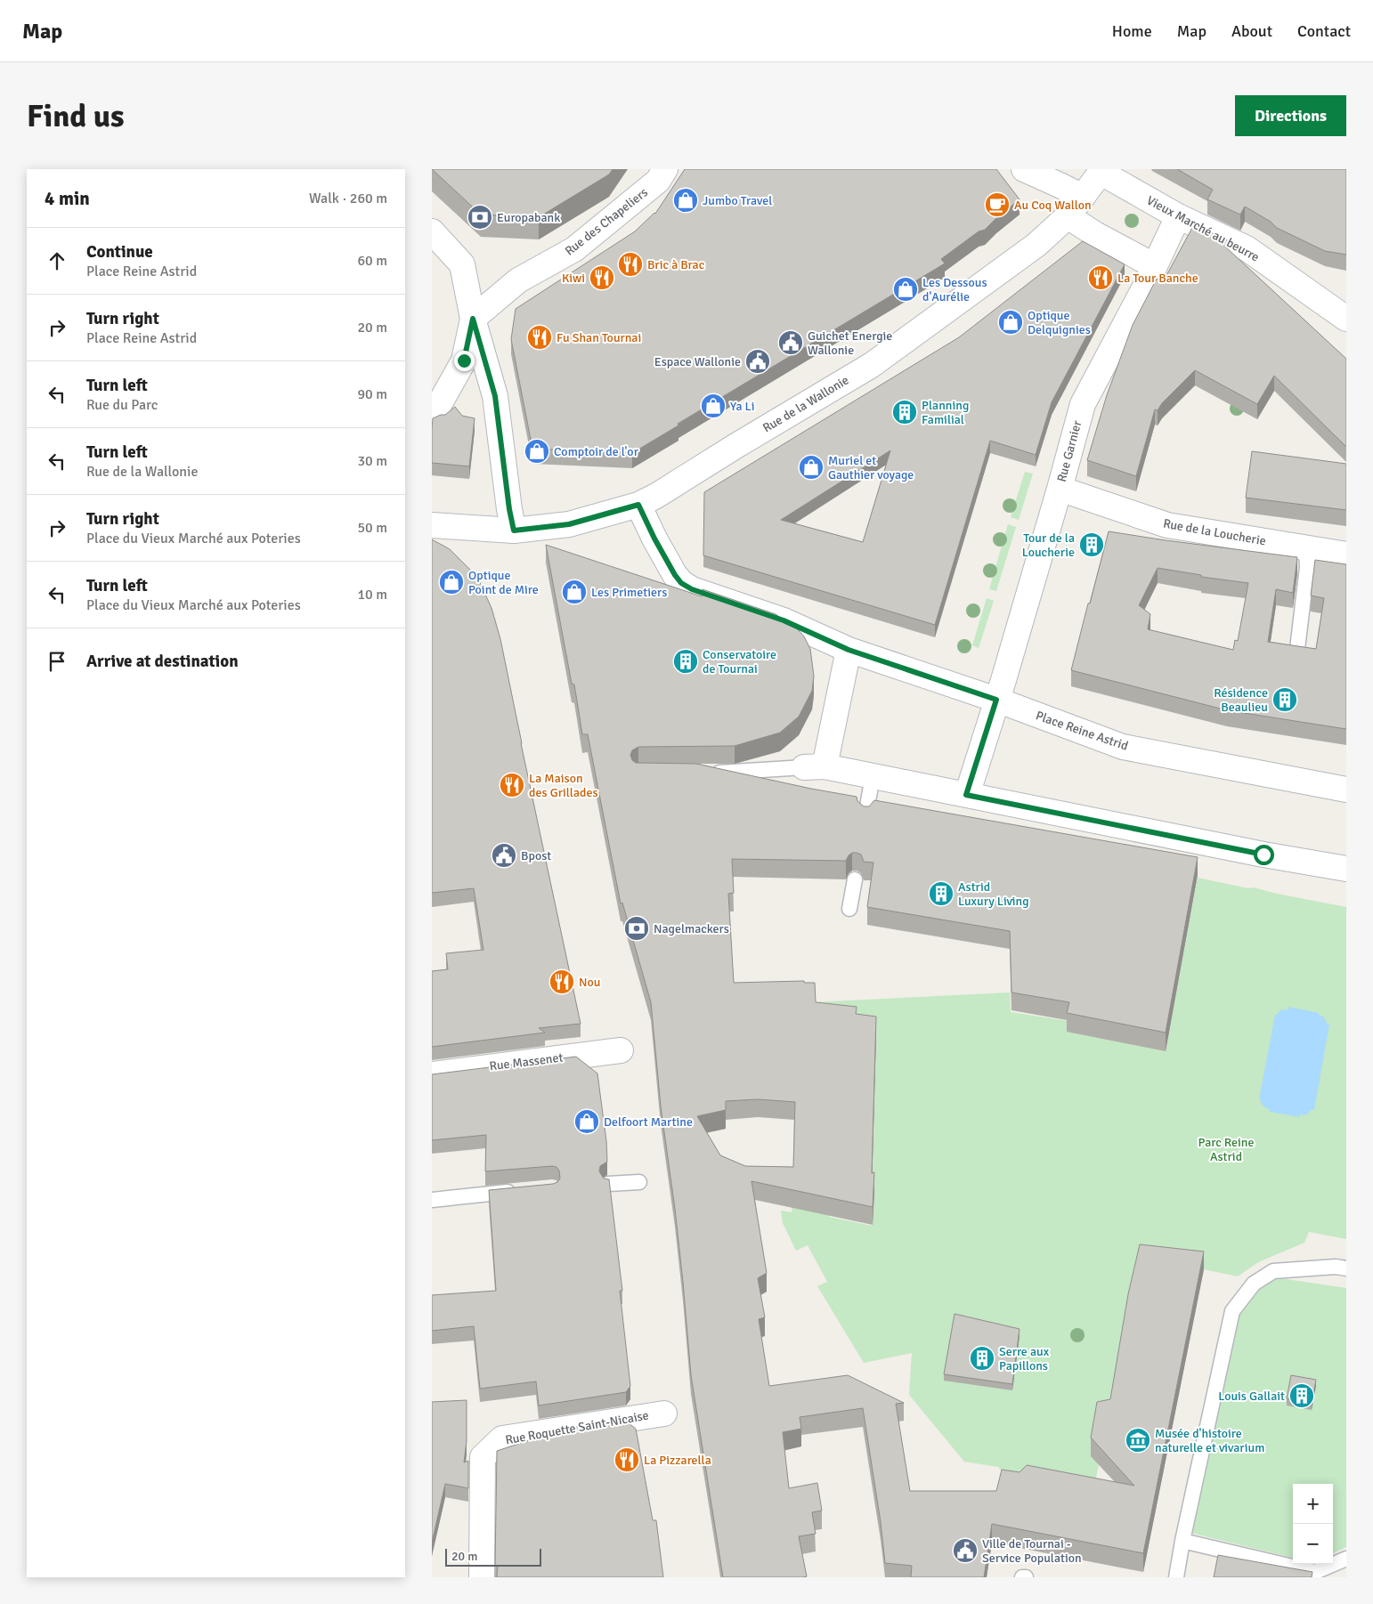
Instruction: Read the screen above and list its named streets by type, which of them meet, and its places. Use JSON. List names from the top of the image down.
{
  "streets": {
    "street": [
      "Rue des Chapeliers",
      "Vieux Marché au beurre",
      "Rue de la Wallonie",
      "Rue Garnier",
      "Rue de la Loucherie",
      "Place Reine Astrid",
      "Rue Massenet",
      "Rue Roquette Saint-Nicaise"
    ]
  },
  "crossings": [
    ["Vieux Marché au beurre", "Rue de la Wallonie"],
    ["Vieux Marché au beurre", "Rue Garnier"],
    ["Rue de la Wallonie", "Place Reine Astrid"],
    ["Rue Garnier", "Rue de la Loucherie"],
    ["Rue Garnier", "Place Reine Astrid"]
  ],
  "parks": ["Parc Reine Astrid"],
  "places": {
    "shop": [
      "Jumbo Travel",
      "Les Dessous d'Aurélie",
      "Optique Delquignies",
      "Ya Li",
      "Comptoir de l'or",
      "Muriel et Gauthier voyage",
      "Optique Point de Mire",
      "Les Primetiers",
      "Delfoort Martine"
    ],
    "cafe": ["Au Coq Wallon"],
    "bank": ["Europabank", "Nagelmackers"],
    "restaurant": [
      "Bric à Brac",
      "Kiwi",
      "La Tour Banche",
      "Fu Shan Tournai",
      "La Maison des Grillades",
      "Nou",
      "La Pizzarella"
    ],
    "public building": [
      "Guichet Energie Wallonie",
      "Espace Wallonie",
      "Bpost",
      "Ville de Tournai - Service Population"
    ],
    "building": [
      "Planning Familial",
      "Tour de la Loucherie",
      "Conservatoire de Tournai",
      "Résidence Beaulieu",
      "Astrid Luxury Living",
      "Serre aux Papillons",
      "Louis Gallait"
    ],
    "museum": ["Musée d'histoire naturelle et vivarium"]
  },
  "scale_bar": "20 m",
  "page": {
    "header": "Map",
    "nav": [
      "Home",
      "Map",
      "About",
      "Contact"
    ],
    "buttons": "Directions",
    "title": "Find us",
    "heading": ["4 min", "Walk · 260 m"],
    "list": [
      ["Continue", "Place Reine Astrid", "60 m"],
      ["Turn right", "Place Reine Astrid", "20 m"],
      ["Turn left", "Rue du Parc", "90 m"],
      ["Turn left", "Rue de la Wallonie", "30 m"],
      ["Turn right", "Place du Vieux Marché aux Poteries", "50 m"],
      ["Turn left", "Place du Vieux Marché aux Poteries", "10 m"],
      "Arrive at destination"
    ],
    "map_buttons": ["+", "−"],
    "scale": "20 m"
  }
}
